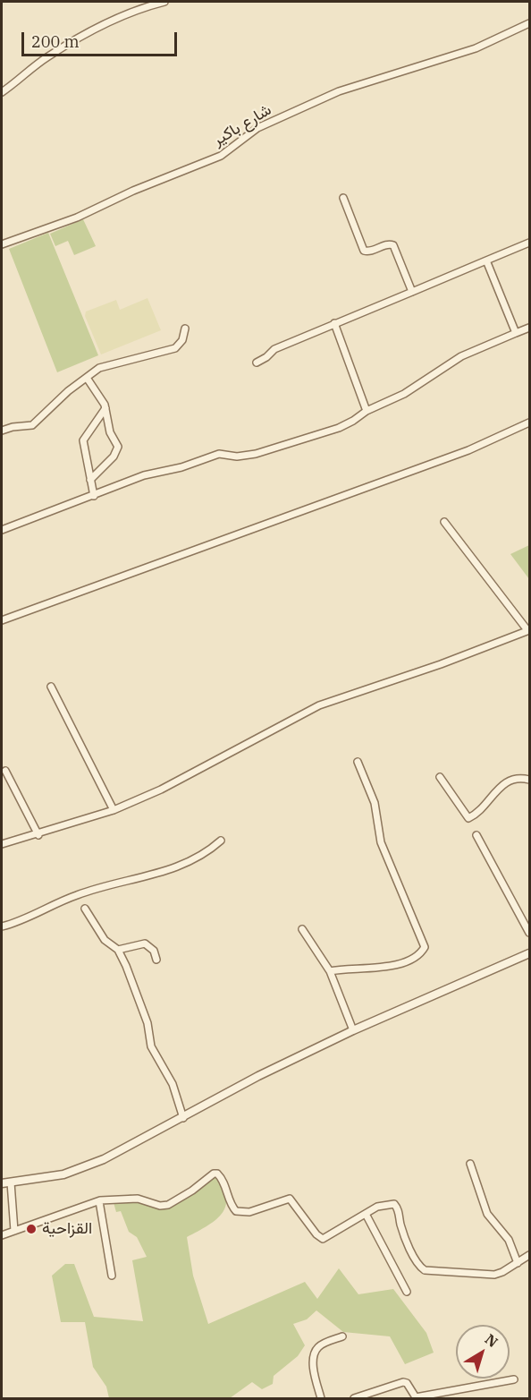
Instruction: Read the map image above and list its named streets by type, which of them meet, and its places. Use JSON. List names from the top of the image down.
{
  "streets": {
    "street": ["شارع باكير"]
  },
  "places": ["القزاحية"],
  "scale_bar": "200 m",
  "north": "top right"
}
